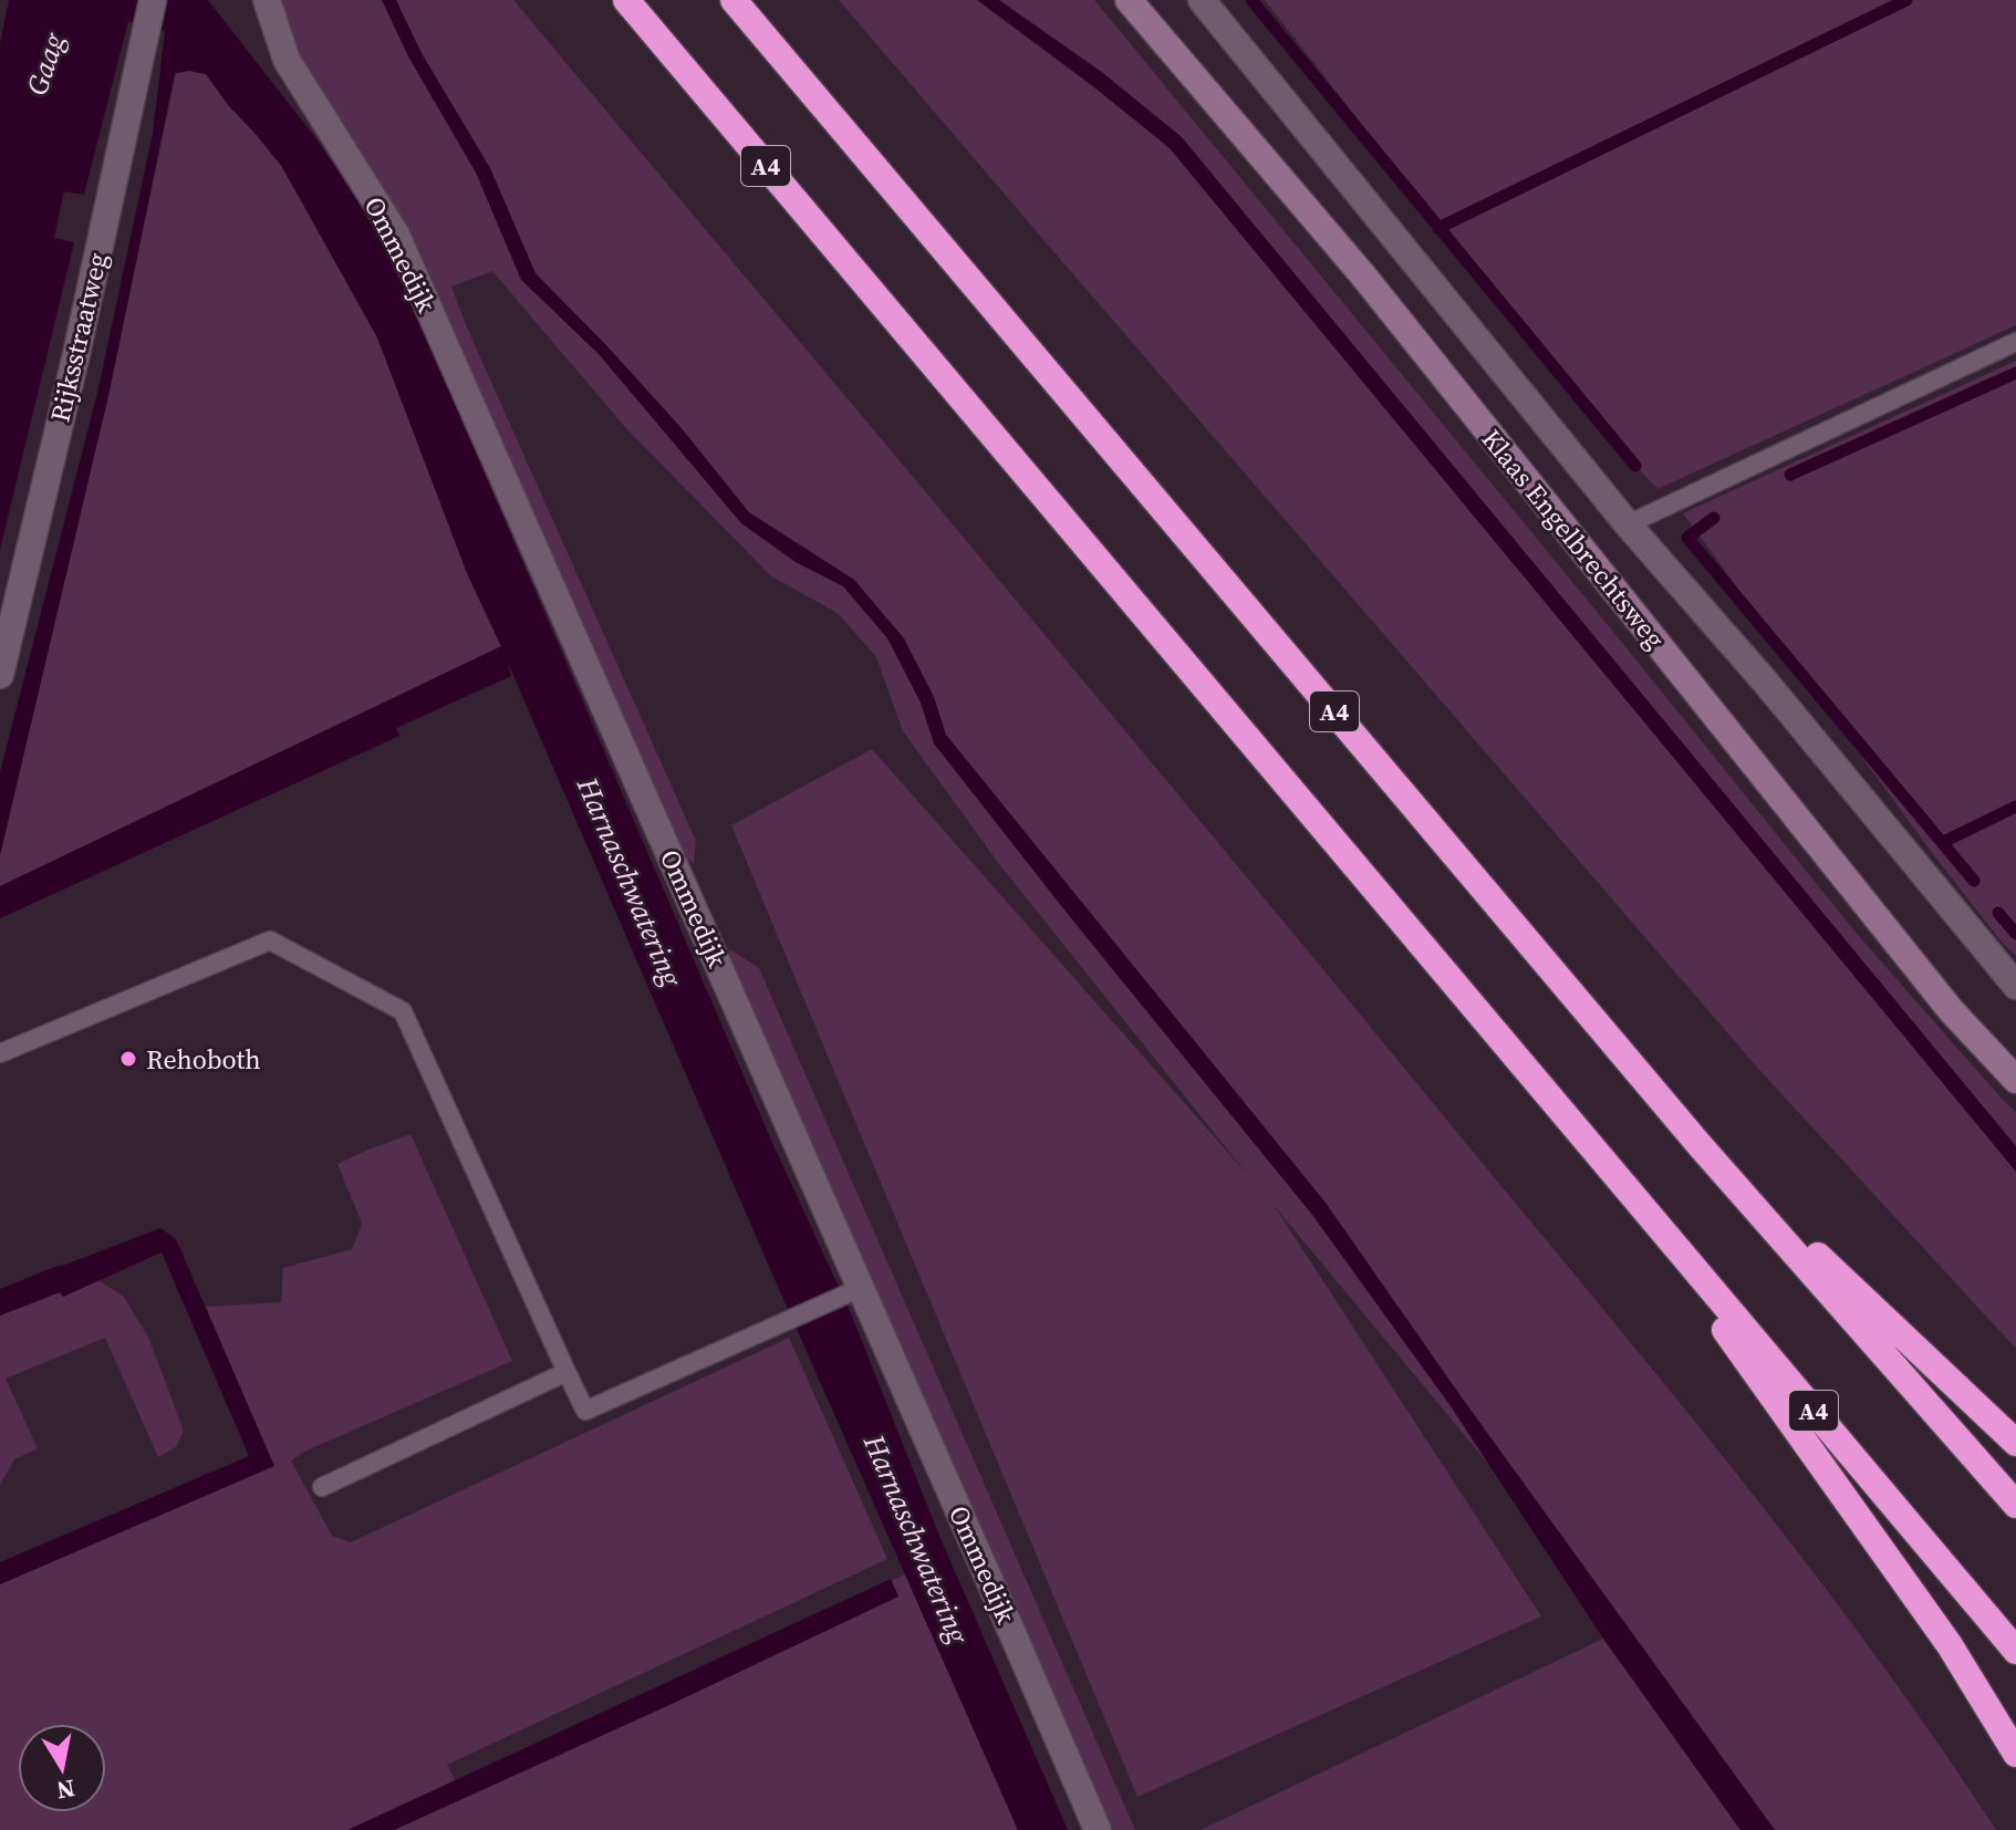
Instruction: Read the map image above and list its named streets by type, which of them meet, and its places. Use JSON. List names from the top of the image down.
{
  "streets": {
    "highway": ["A4"],
    "main road": ["Klaas Engelbrechtsweg"],
    "street": ["Ommedijk", "Rijksstraatweg"]
  },
  "water": ["Gaag", "Harnaschwatering"],
  "places": ["Rehoboth"],
  "north": "bottom"
}
